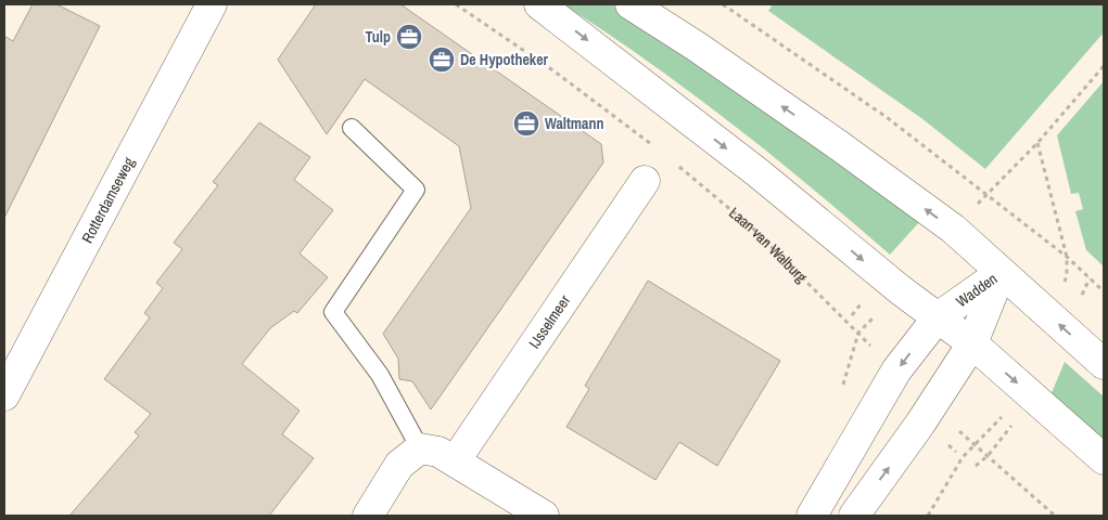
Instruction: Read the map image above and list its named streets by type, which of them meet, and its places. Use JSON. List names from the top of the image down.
{
  "streets": {
    "street": ["Rotterdamseweg", "Wadden", "IJsselmeer"],
    "path": ["Laan van Walburg"]
  },
  "crossings": [
    ["Laan van Walburg", "Wadden"]
  ],
  "places": {
    "office": ["Tulp", "De Hypotheker", "Waltmann"]
  }
}
